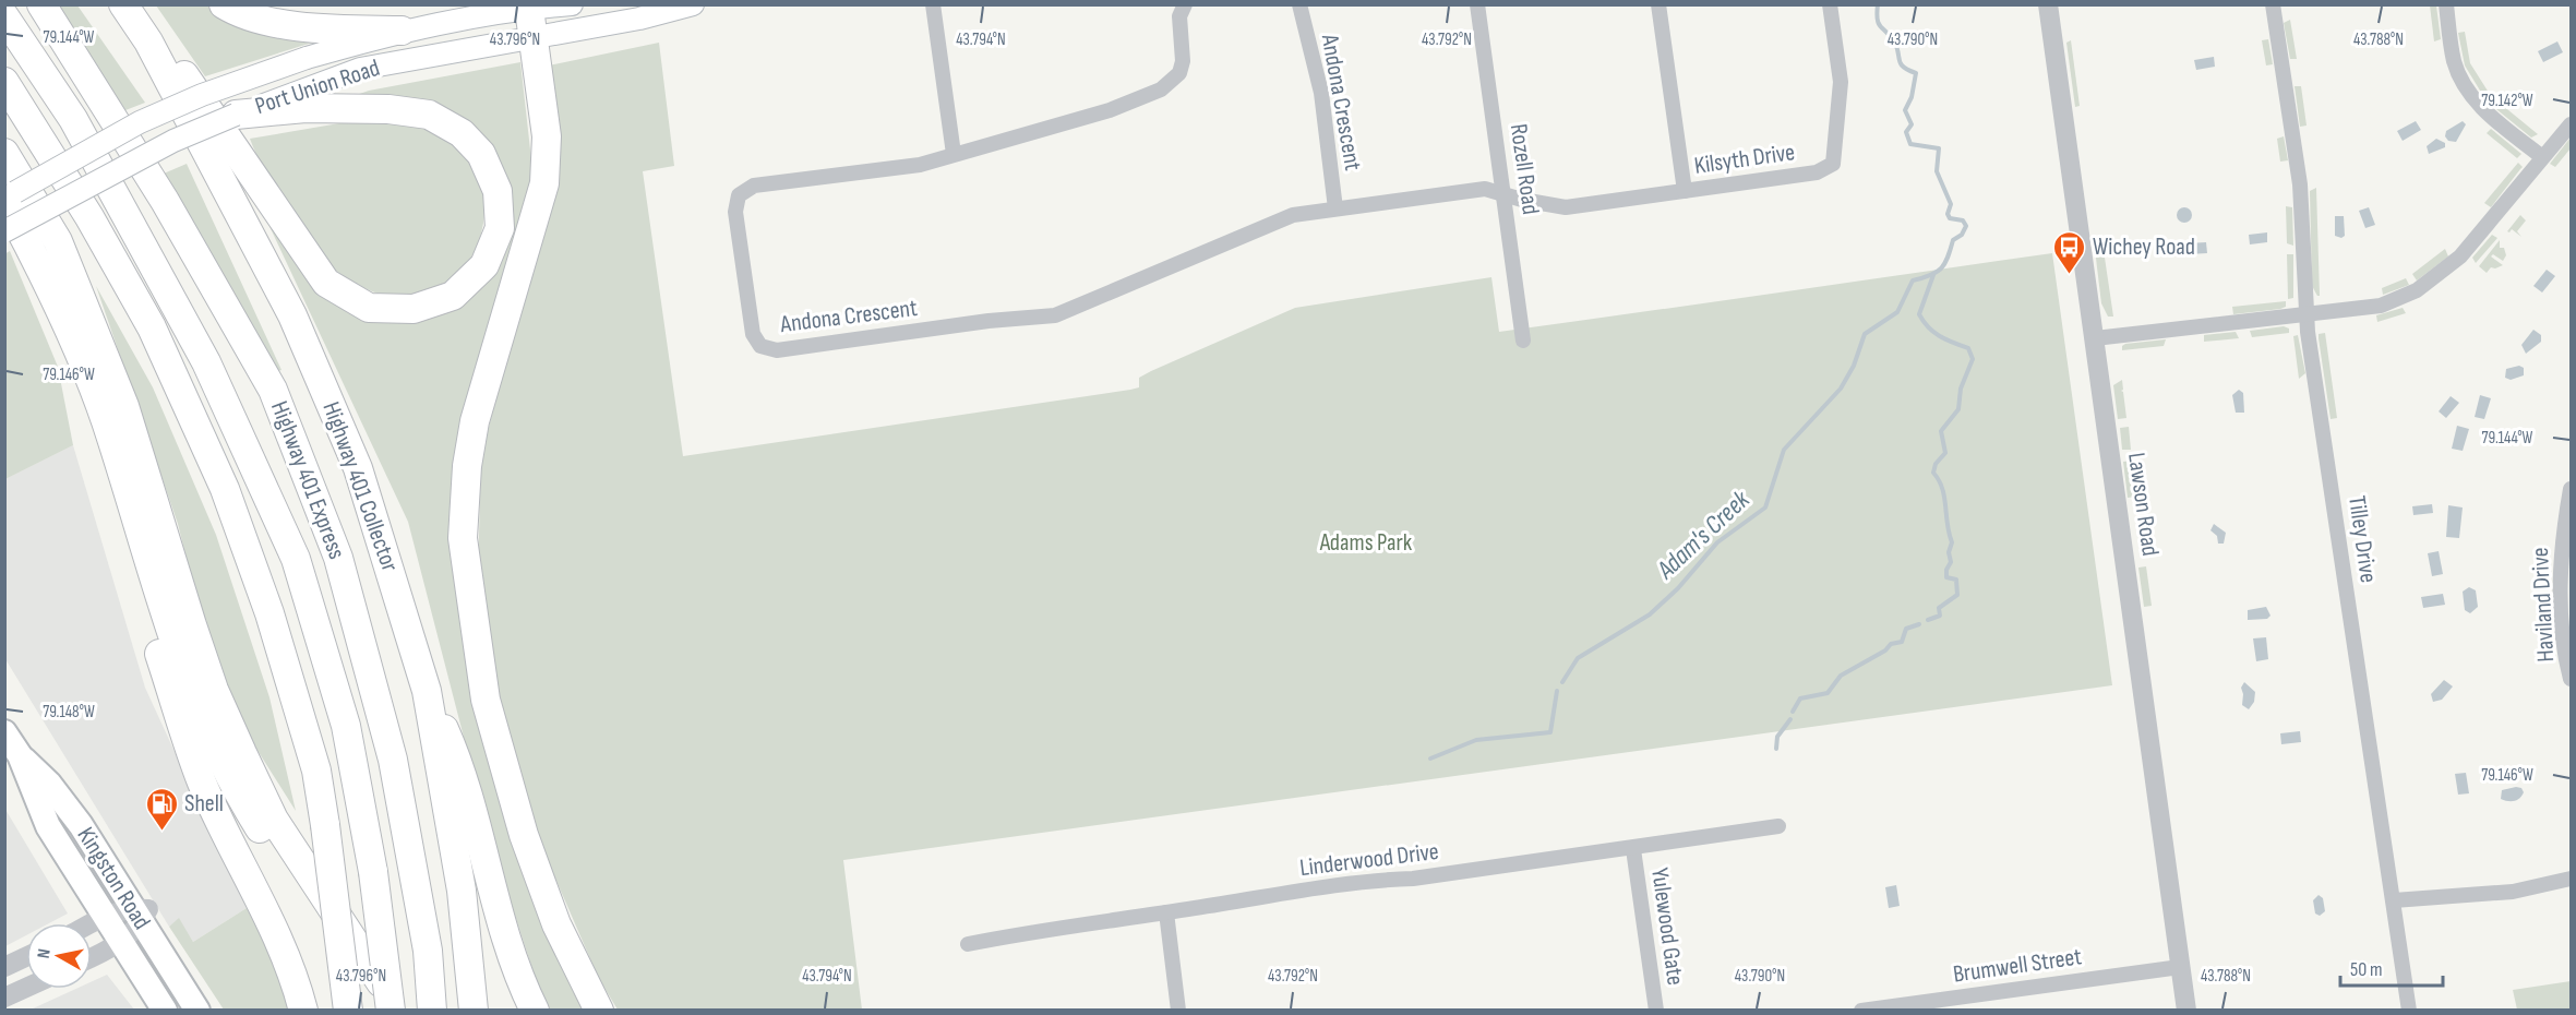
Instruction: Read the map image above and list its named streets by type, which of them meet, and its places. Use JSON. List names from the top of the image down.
{
  "streets": {
    "highway": ["Highway 401 Express", "Highway 401 Collector"],
    "main road": ["Port Union Road", "Kingston Road"],
    "street": [
      "Andona Crescent",
      "Kilsyth Drive",
      "Rozell Road",
      "Lawson Road",
      "Tilley Drive",
      "Haviland Drive",
      "Linderwood Drive",
      "Yulewood Gate",
      "Brumwell Street"
    ]
  },
  "crossings": [
    ["Andona Crescent", "Kilsyth Drive"],
    ["Andona Crescent", "Rozell Road"],
    ["Kilsyth Drive", "Rozell Road"],
    ["Lawson Road", "Brumwell Street"],
    ["Linderwood Drive", "Yulewood Gate"]
  ],
  "water": ["Adam's Creek"],
  "parks": ["Adams Park"],
  "places": {
    "bus stop": ["Wichey Road"],
    "fuel station": ["Shell"]
  },
  "scale_bar": "50 m",
  "north": "left",
  "coordinates": [
    "79.144°W",
    "43.796°N",
    "43.794°N",
    "43.792°N",
    "43.790°N",
    "43.788°N",
    "79.142°W",
    "79.146°W",
    "79.148°W"
  ]
}
